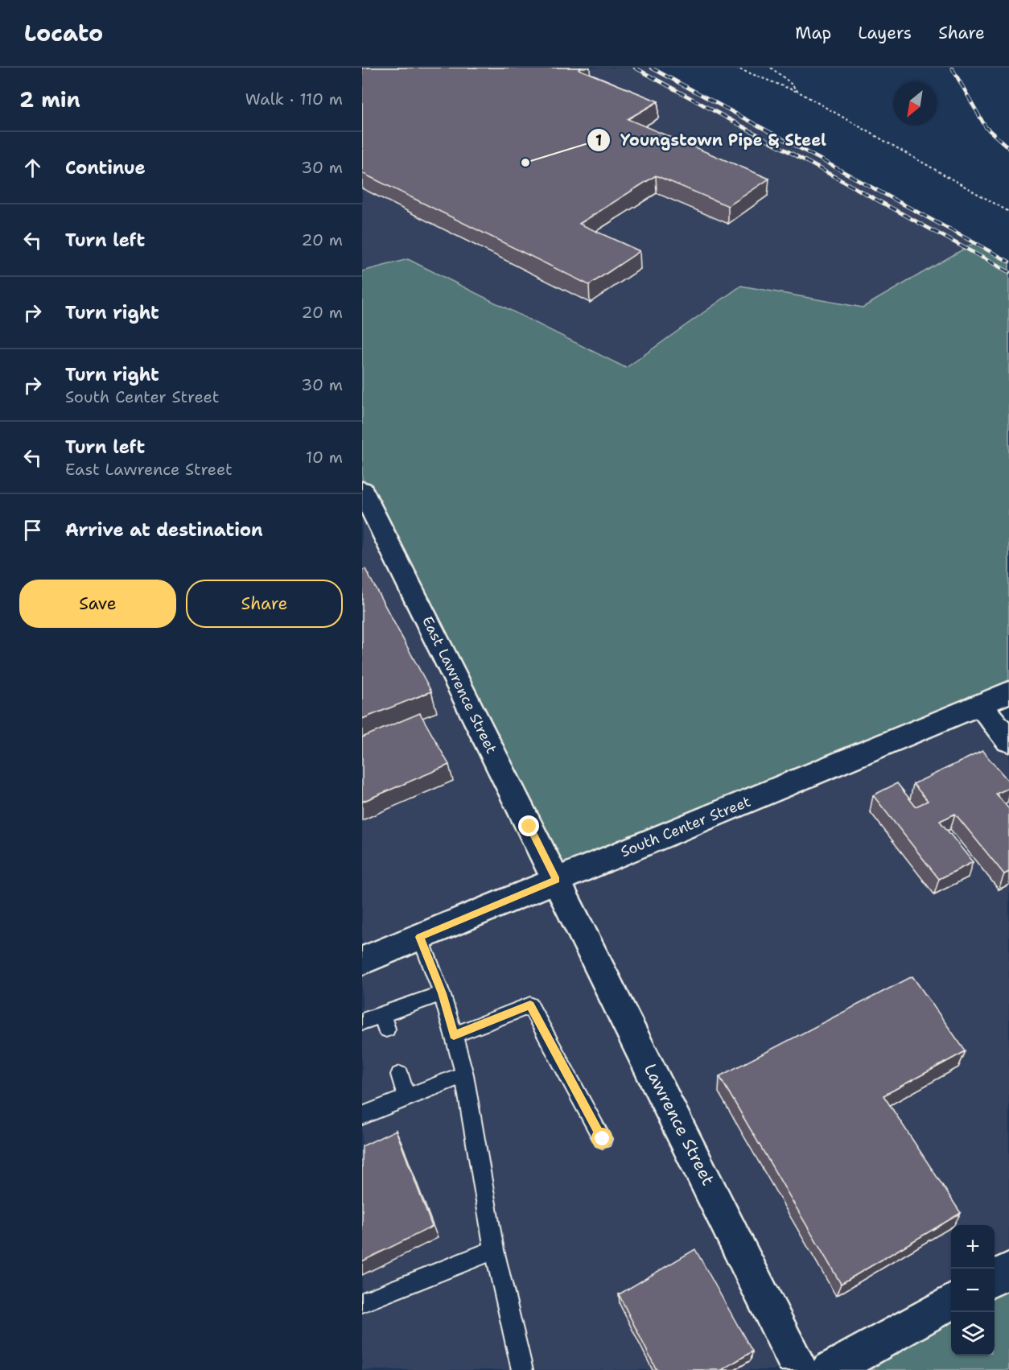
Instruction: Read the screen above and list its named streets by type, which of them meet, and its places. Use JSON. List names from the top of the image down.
{
  "streets": {
    "street": ["East Lawrence Street", "South Center Street", "Lawrence Street"]
  },
  "crossings": [
    ["East Lawrence Street", "South Center Street"],
    ["East Lawrence Street", "Lawrence Street"],
    ["South Center Street", "Lawrence Street"]
  ],
  "places": ["Youngstown Pipe & Steel"],
  "north": "bottom left",
  "page": {
    "header": "Locato",
    "nav": ["Map", "Layers", "Share"],
    "heading": ["2 min", "Walk · 110 m"],
    "list": [
      ["Continue", "30 m"],
      ["Turn left", "20 m"],
      ["Turn right", "20 m"],
      ["Turn right", "South Center Street", "30 m"],
      ["Turn left", "East Lawrence Street", "10 m"],
      "Arrive at destination"
    ],
    "buttons": ["Save", "Share"],
    "map_buttons": ["+", "−"]
  }
}
